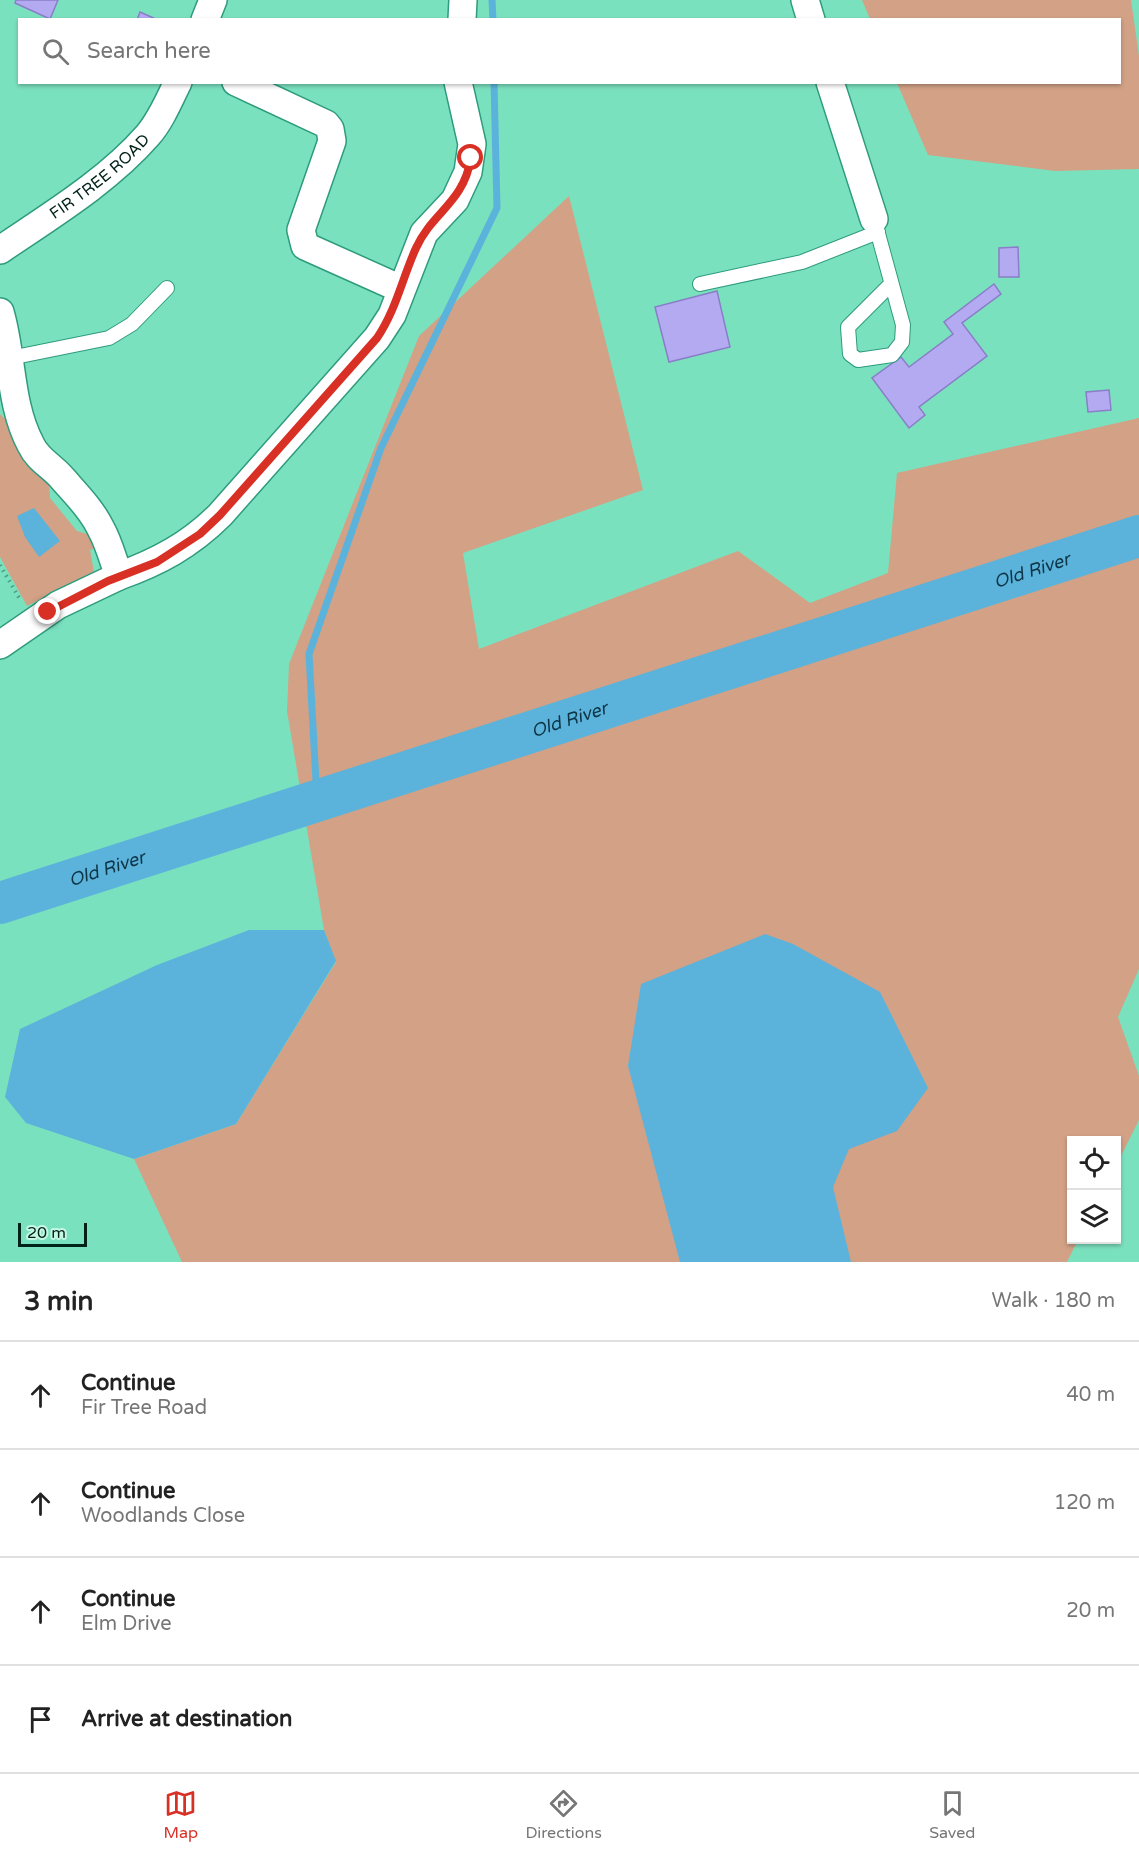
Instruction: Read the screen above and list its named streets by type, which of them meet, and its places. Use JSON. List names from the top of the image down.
{
  "streets": {
    "street": ["FIR TREE ROAD"]
  },
  "water": ["Old River"],
  "scale_bar": "20 m",
  "page": {
    "search": "Search here",
    "scale": "20 m",
    "heading": ["3 min", "Walk · 180 m"],
    "list": [
      ["Continue", "Fir Tree Road", "40 m"],
      ["Continue", "Woodlands Close", "120 m"],
      ["Continue", "Elm Drive", "20 m"],
      "Arrive at destination"
    ],
    "nav": ["Map", "Directions", "Saved"]
  }
}
